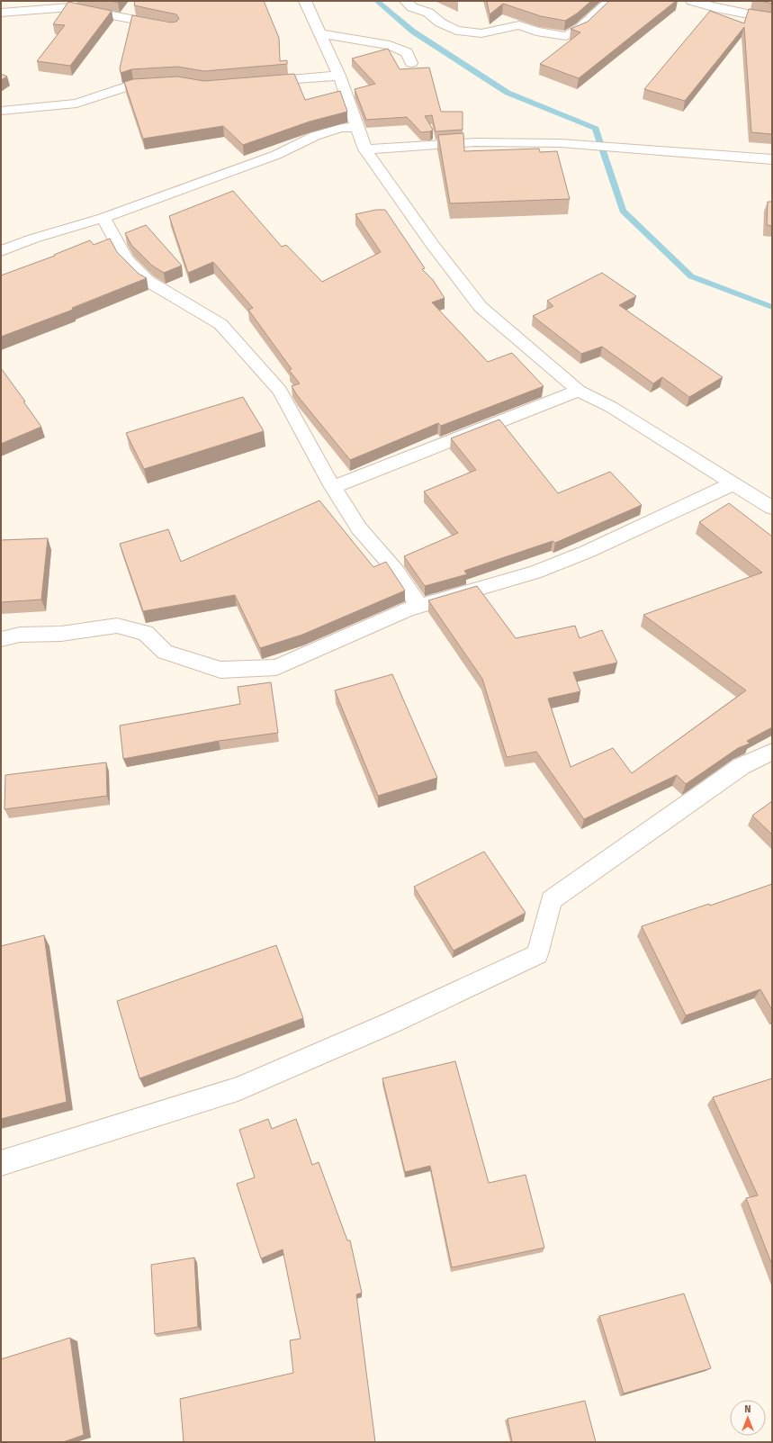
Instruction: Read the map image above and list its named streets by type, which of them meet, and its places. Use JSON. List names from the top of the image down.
{
  "north": "top"
}
